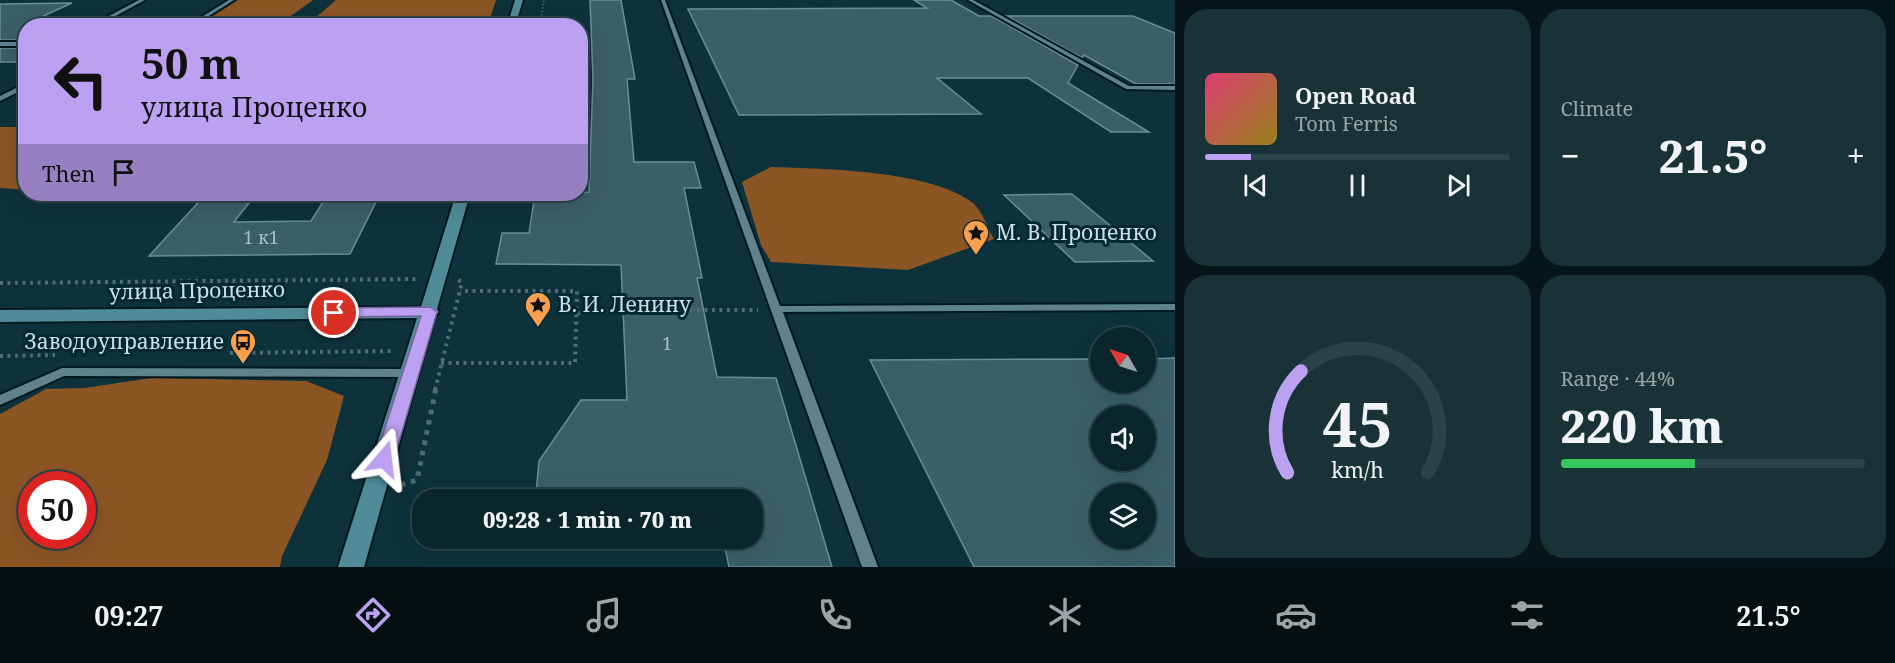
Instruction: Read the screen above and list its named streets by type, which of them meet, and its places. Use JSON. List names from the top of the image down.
{
  "streets": {
    "main road": ["улица Проценко"]
  },
  "places": {
    "place": ["М. В. Проценко", "В. И. Ленину"],
    "bus stop": ["Заводоуправление"]
  },
  "house_numbers": ["1 к1", "1"],
  "north": "top left",
  "page": {
    "tile": [
      "Climate",
      ["Range · 44%", "220 km"]
    ],
    "turn": ["50 m", "улица Проценко"],
    "song": ["Open Road", "Tom Ferris"],
    "heat": ["−", "21.5°", "+"],
    "then": "Then",
    "limit": "50",
    "trip": "09:28 · 1 min · 70 m",
    "tabs": ["09:27", "21.5°"],
    "gauge": ["45", "km/h"]
  }
}
